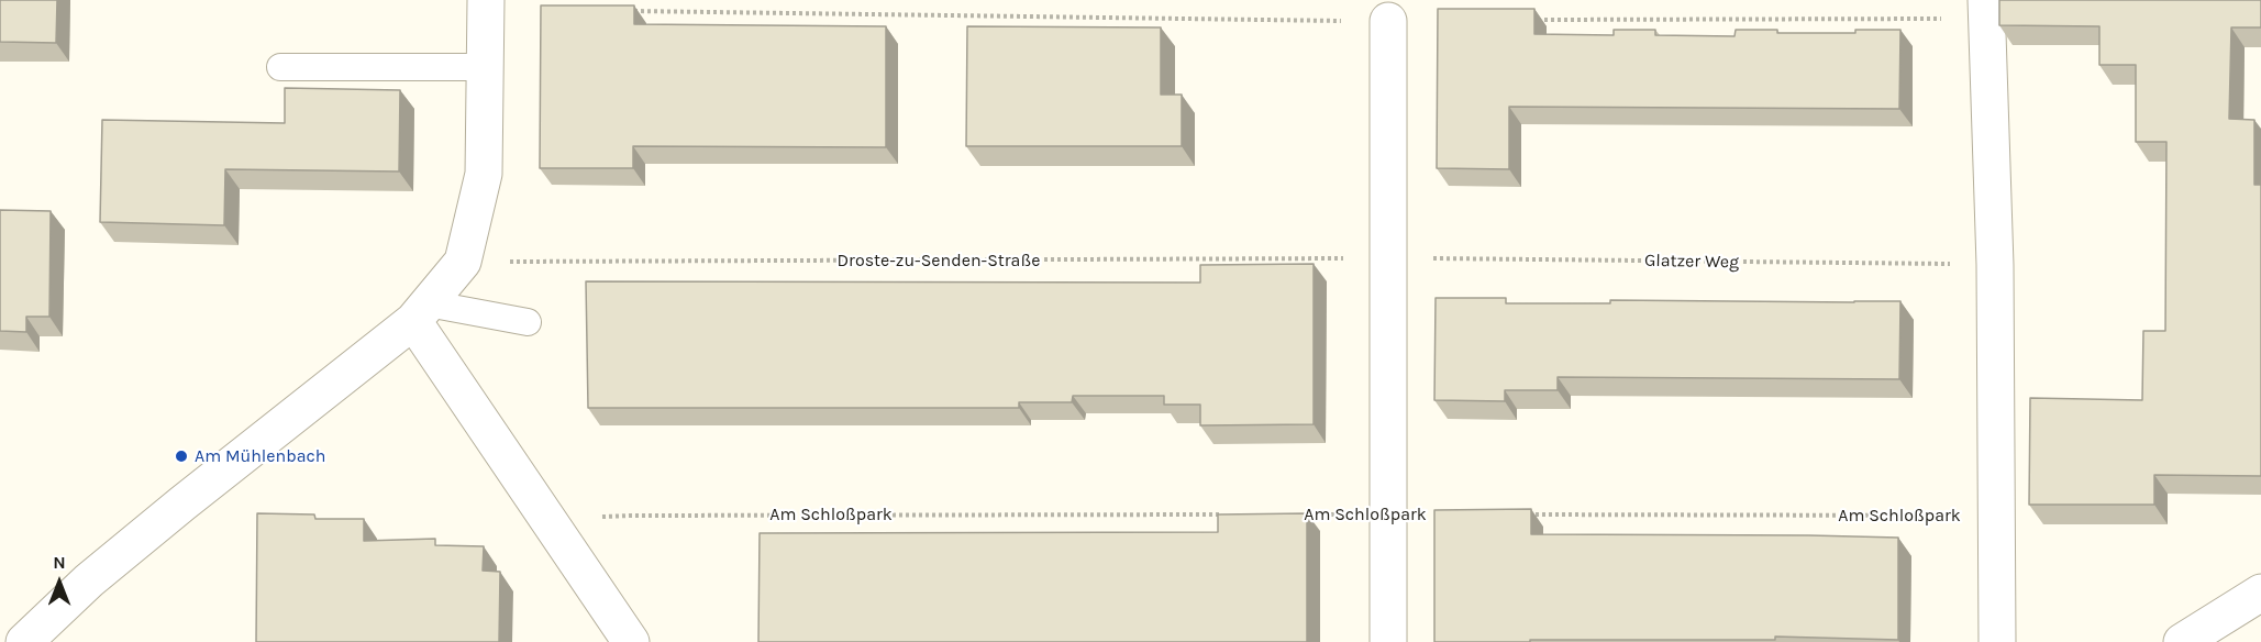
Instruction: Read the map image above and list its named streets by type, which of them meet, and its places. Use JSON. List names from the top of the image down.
{
  "streets": {
    "path": ["Droste-zu-Senden-Straße", "Glatzer Weg", "Am Schloßpark"]
  },
  "crossings": [
    ["Droste-zu-Senden-Straße", "Glatzer Weg"]
  ],
  "places": ["Am Mühlenbach"],
  "north": "top"
}
